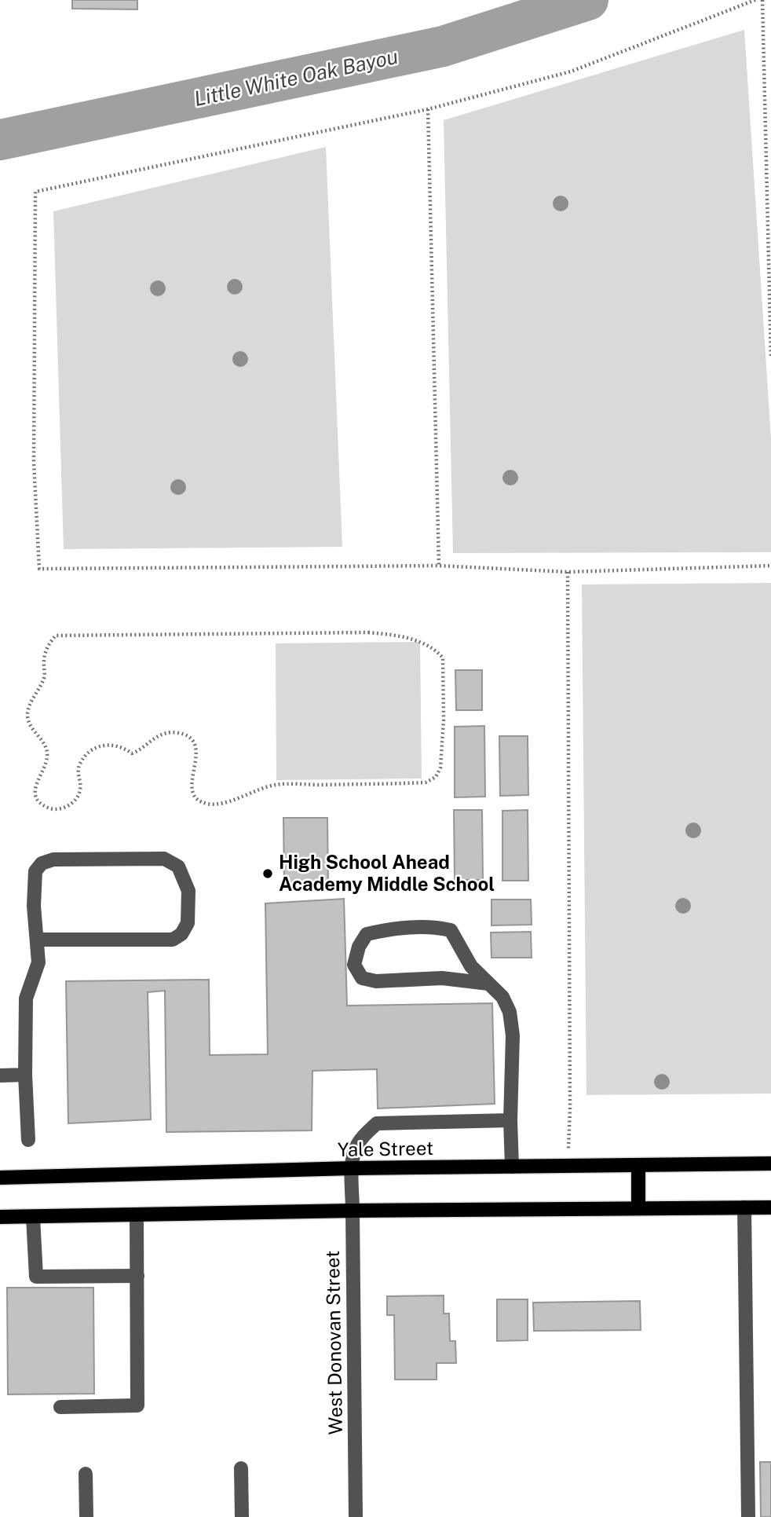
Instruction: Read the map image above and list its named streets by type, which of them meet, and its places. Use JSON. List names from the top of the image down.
{
  "streets": {
    "main road": ["Yale Street"],
    "street": ["West Donovan Street"]
  },
  "crossings": [
    ["Yale Street", "West Donovan Street"]
  ],
  "water": ["Little White Oak Bayou"],
  "places": ["High School Ahead Academy Middle School"]
}
